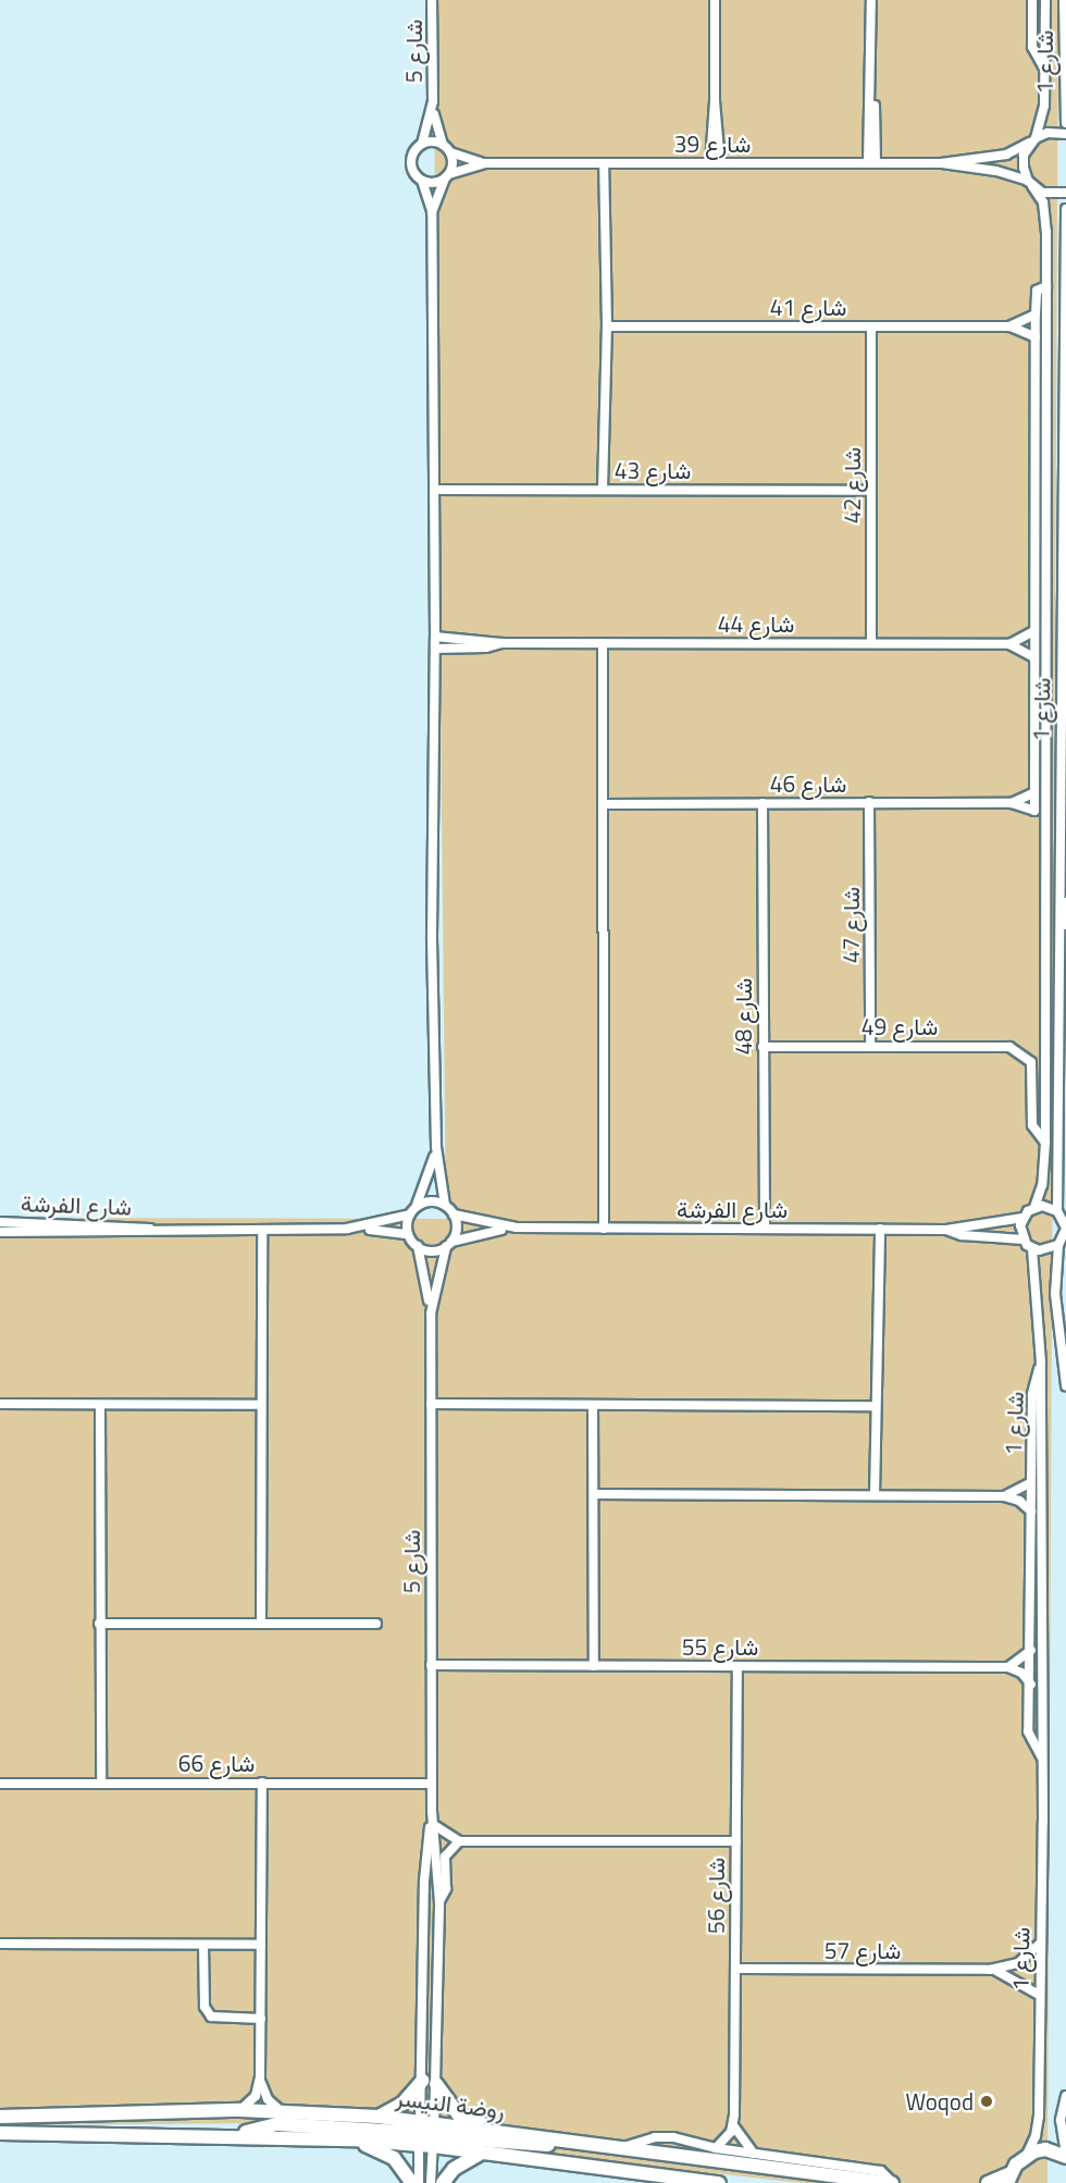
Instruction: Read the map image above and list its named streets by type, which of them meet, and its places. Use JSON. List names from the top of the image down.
{
  "streets": {
    "street": [
      "شارع 5",
      "شارع 1",
      "شارع 39",
      "شارع 41",
      "شارع 43",
      "شارع 42",
      "شارع 44",
      "شارع 46",
      "شارع 47",
      "شارع 48",
      "شارع 49",
      "شارع الفرشة",
      "شارع 55",
      "شارع 66",
      "شارع 56",
      "شارع 57",
      "روضة النيسر"
    ]
  },
  "crossings": [
    ["شارع 5", "شارع 39"],
    ["شارع 5", "شارع الفرشة"],
    ["شارع 5", "شارع 55"],
    ["شارع 5", "شارع 66"],
    ["شارع 1", "شارع 39"],
    ["شارع 1", "شارع 41"],
    ["شارع 1", "شارع 44"],
    ["شارع 1", "شارع 46"],
    ["شارع 1", "شارع 49"],
    ["شارع 1", "شارع الفرشة"],
    ["شارع 1", "شارع 57"],
    ["شارع 41", "شارع 42"],
    ["شارع 43", "شارع 42"],
    ["شارع 42", "شارع 44"],
    ["شارع 46", "شارع 47"],
    ["شارع 46", "شارع 48"],
    ["شارع 47", "شارع 49"],
    ["شارع 48", "شارع 49"],
    ["شارع 48", "شارع الفرشة"],
    ["شارع 55", "شارع 56"],
    ["شارع 56", "شارع 57"]
  ],
  "places": ["Woqod"]
}
